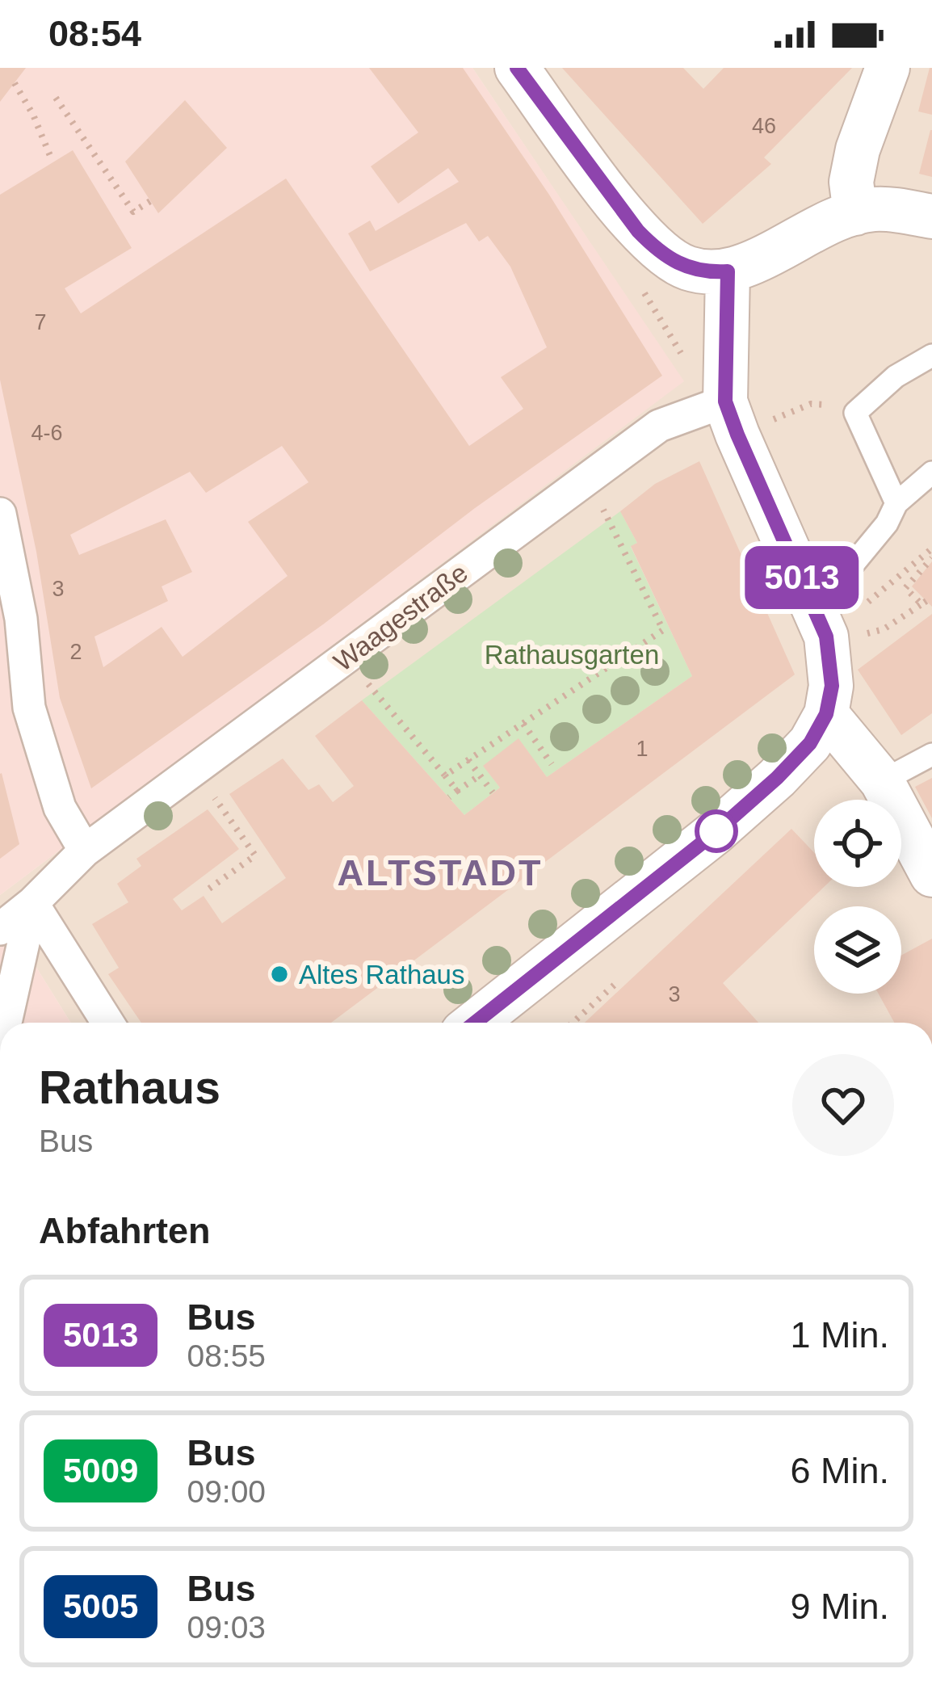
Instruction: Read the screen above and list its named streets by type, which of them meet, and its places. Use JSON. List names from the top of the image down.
{
  "streets": {
    "street": ["Waagestraße"]
  },
  "districts": ["ALTSTADT"],
  "parks": ["Rathausgarten"],
  "places": ["Altes Rathaus"],
  "lines": ["bus line 5013"],
  "house_numbers": [
    "46",
    "7",
    "4-6",
    "3",
    "2",
    "1",
    "3"
  ],
  "page": {
    "status": "08:54",
    "on_map": "5013",
    "heading": [
      ["Rathaus", "Bus"],
      "Abfahrten"
    ],
    "list": [
      {
        "mark": "5013",
        "name": "Bus",
        "note": "08:55",
        "value": "1 Min."
      },
      {
        "mark": "5009",
        "name": "Bus",
        "note": "09:00",
        "value": "6 Min."
      },
      {
        "mark": "5005",
        "name": "Bus",
        "note": "09:03",
        "value": "9 Min."
      }
    ]
  }
}
